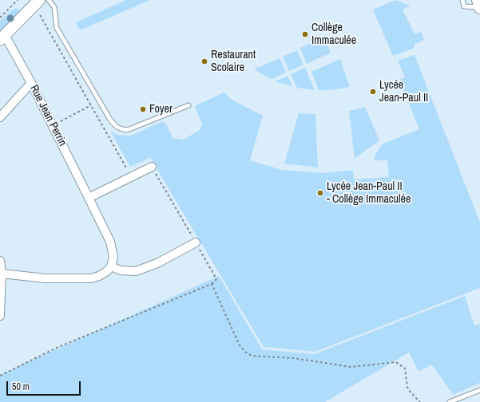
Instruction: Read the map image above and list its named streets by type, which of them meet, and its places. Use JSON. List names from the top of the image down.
{
  "streets": {
    "street": ["Rue Jean Perrin"]
  },
  "places": [
    "Collège Immaculée",
    "Restaurant Scolaire",
    "Lycée Jean-Paul II",
    "Foyer",
    "Lycée Jean-Paul II - Collège Immaculée"
  ],
  "scale_bar": "50 m"
}
